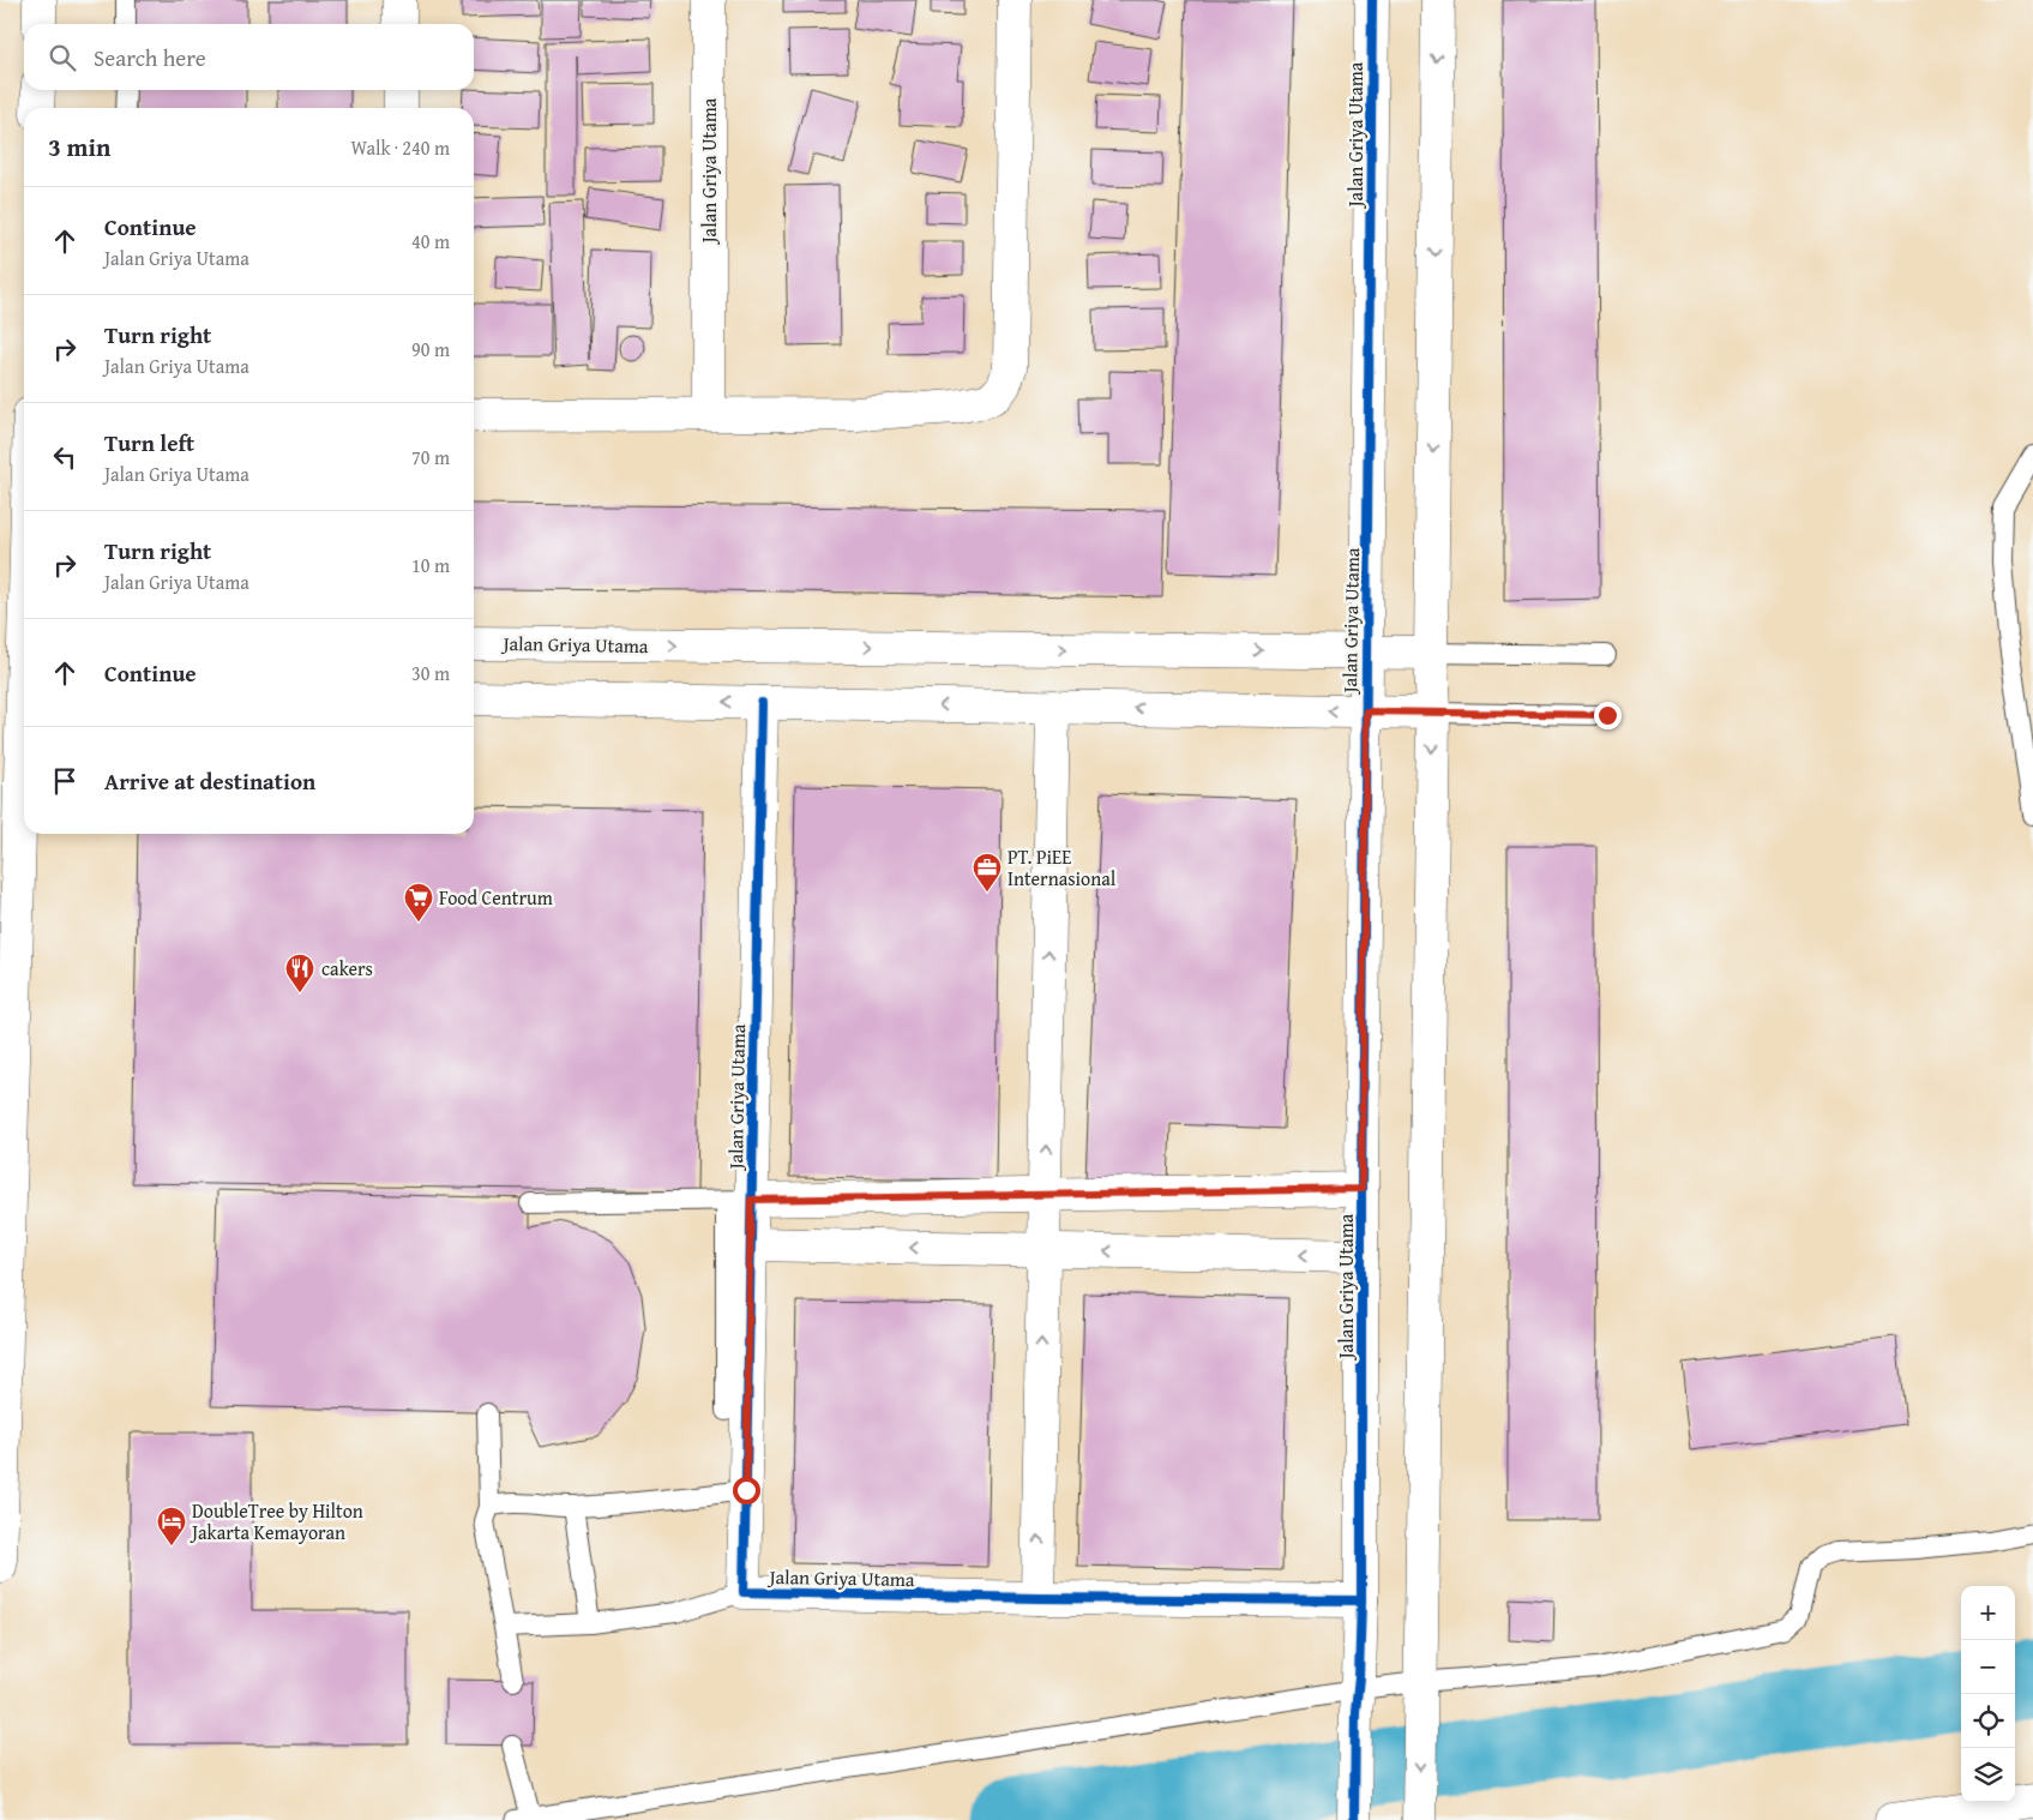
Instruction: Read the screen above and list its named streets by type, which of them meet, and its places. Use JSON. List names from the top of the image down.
{
  "streets": {
    "street": ["Jalan Griya Utama"]
  },
  "places": {
    "office": ["PT. PiEE Internasional"],
    "supermarket": ["Food Centrum"],
    "restaurant": ["cakers"],
    "hotel": ["DoubleTree by Hilton Jakarta Kemayoran"]
  },
  "page": {
    "search": "Search here",
    "heading": ["3 min", "Walk · 240 m"],
    "list": [
      ["Continue", "Jalan Griya Utama", "40 m"],
      ["Turn right", "Jalan Griya Utama", "90 m"],
      ["Turn left", "Jalan Griya Utama", "70 m"],
      ["Turn right", "Jalan Griya Utama", "10 m"],
      ["Continue", "30 m"],
      "Arrive at destination"
    ],
    "map_buttons": ["+", "−"]
  }
}
